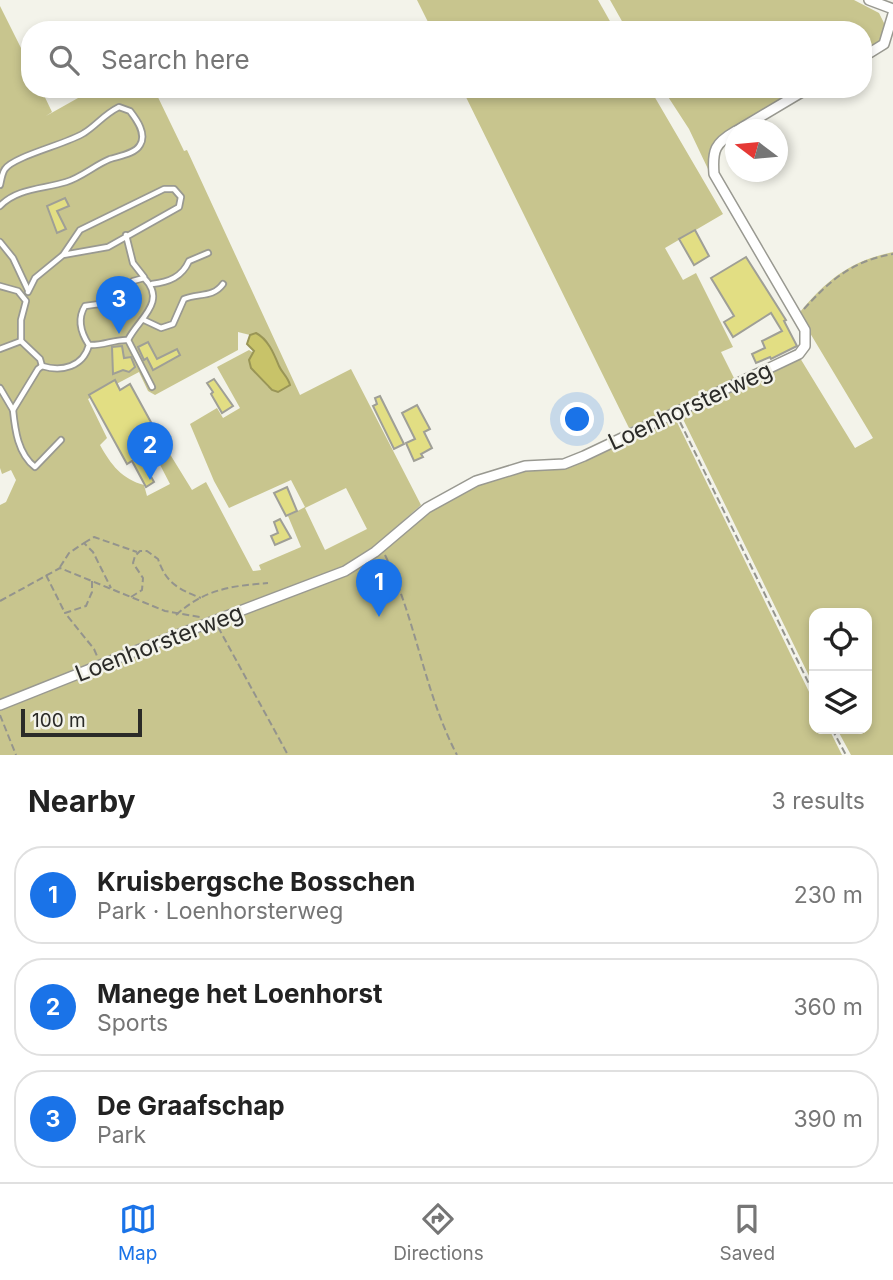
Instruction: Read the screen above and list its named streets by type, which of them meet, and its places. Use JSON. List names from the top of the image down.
{
  "streets": {
    "street": ["Loenhorsterweg"]
  },
  "scale_bar": "100 m",
  "north": "left",
  "page": {
    "search": "Search here",
    "pins": ["3", "2", "1"],
    "scale": "100 m",
    "heading": ["Nearby", "3 results"],
    "list": [
      {
        "mark": "1",
        "name": "Kruisbergsche Bosschen",
        "note": "Park · Loenhorsterweg",
        "value": "230 m"
      },
      {
        "mark": "2",
        "name": "Manege het Loenhorst",
        "note": "Sports",
        "value": "360 m"
      },
      {
        "mark": "3",
        "name": "De Graafschap",
        "note": "Park",
        "value": "390 m"
      }
    ],
    "nav": ["Map", "Directions", "Saved"]
  }
}
